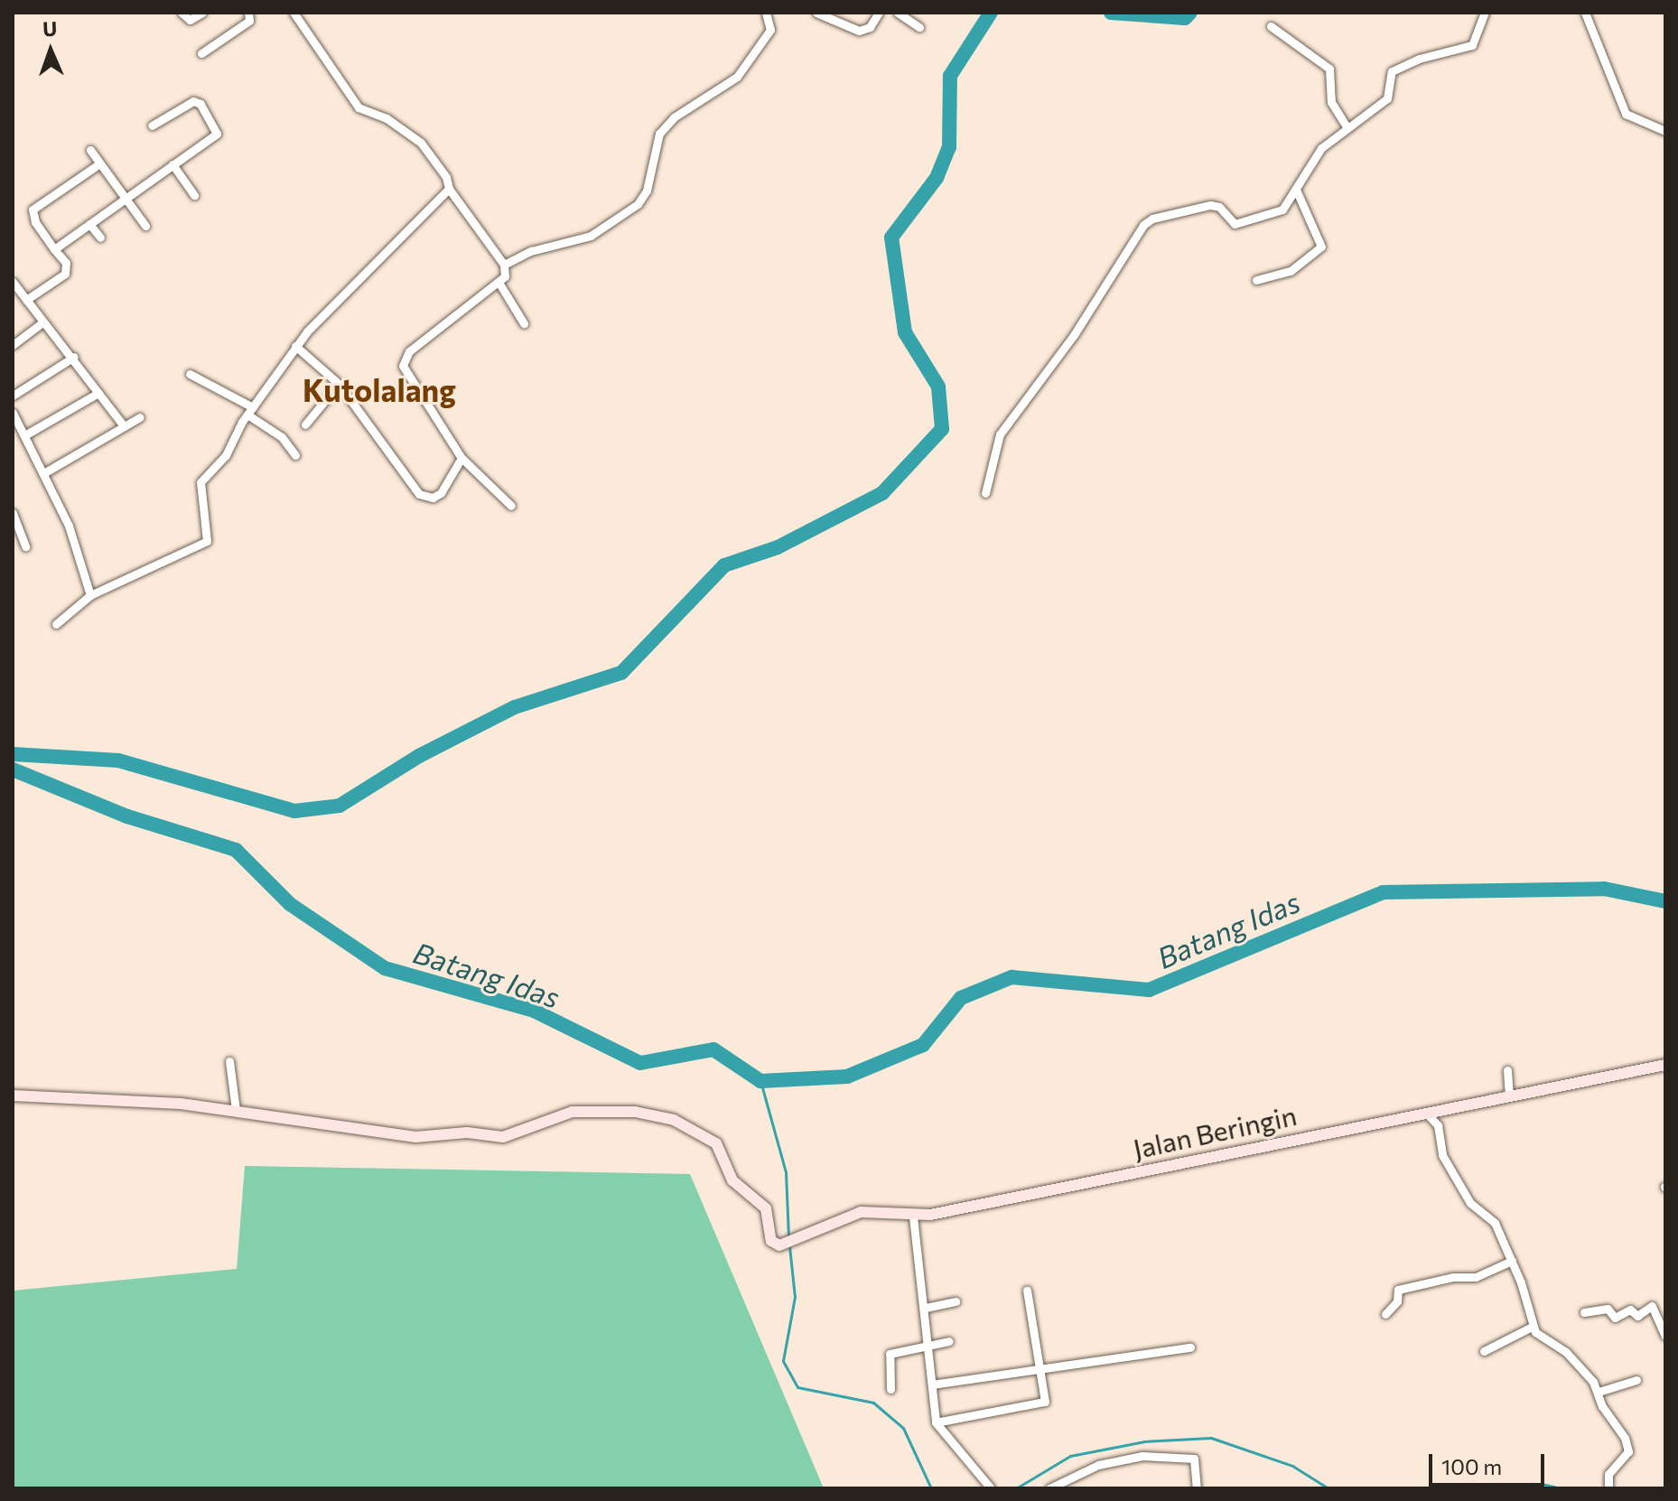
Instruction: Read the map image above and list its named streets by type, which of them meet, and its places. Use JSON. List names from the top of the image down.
{
  "streets": {
    "street": ["Jalan Beringin"]
  },
  "districts": ["Kutolalang"],
  "water": ["Batang Idas"],
  "scale_bar": "100 m",
  "north": "top"
}
